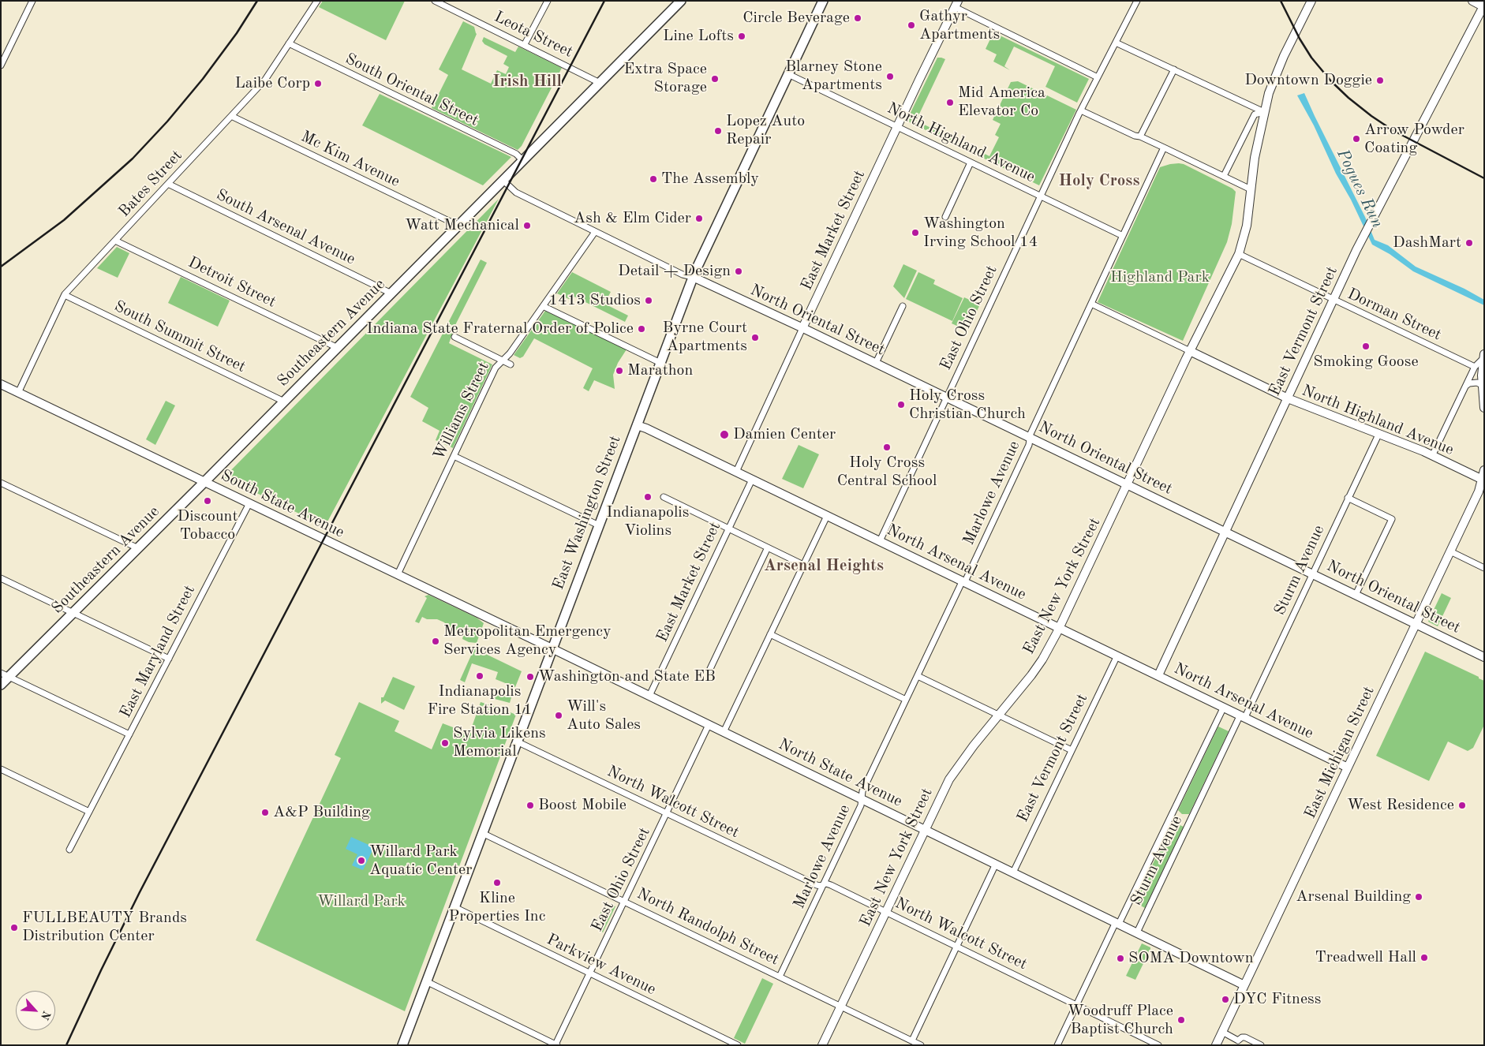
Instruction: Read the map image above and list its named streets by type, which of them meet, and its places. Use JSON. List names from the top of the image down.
{
  "streets": {
    "main road": ["Southeastern Avenue", "East Washington Street"],
    "street": [
      "Leota Street",
      "South Oriental Street",
      "North Highland Avenue",
      "Mc Kim Avenue",
      "Bates Street",
      "South Arsenal Avenue",
      "East Market Street",
      "Detroit Street",
      "Dorman Street",
      "East Ohio Street",
      "North Oriental Street",
      "East Vermont Street",
      "South Summit Street",
      "Williams Street",
      "Marlowe Avenue",
      "South State Avenue",
      "North Arsenal Avenue",
      "Sturm Avenue",
      "East New York Street",
      "East Maryland Street",
      "East Michigan Street",
      "North State Avenue",
      "North Walcott Street",
      "North Randolph Street",
      "Parkview Avenue"
    ]
  },
  "crossings": [
    ["Leota Street", "Southeastern Avenue"],
    ["South Oriental Street", "Bates Street"],
    ["South Oriental Street", "Southeastern Avenue"],
    ["North Highland Avenue", "East Market Street"],
    ["North Highland Avenue", "East Ohio Street"],
    ["North Highland Avenue", "East Vermont Street"],
    ["North Highland Avenue", "Marlowe Avenue"],
    ["North Highland Avenue", "East Washington Street"],
    ["North Highland Avenue", "Sturm Avenue"],
    ["North Highland Avenue", "East New York Street"],
    ["North Highland Avenue", "East Michigan Street"],
    ["Mc Kim Avenue", "Bates Street"],
    ["Mc Kim Avenue", "Southeastern Avenue"],
    ["Bates Street", "South Arsenal Avenue"],
    ["Bates Street", "Detroit Street"],
    ["Bates Street", "South Summit Street"],
    ["Bates Street", "South State Avenue"],
    ["South Arsenal Avenue", "Southeastern Avenue"],
    ["East Market Street", "North Oriental Street"],
    ["East Market Street", "North Arsenal Avenue"],
    ["East Market Street", "North State Avenue"],
    ["Detroit Street", "Southeastern Avenue"],
    ["Dorman Street", "East Vermont Street"],
    ["Dorman Street", "East New York Street"],
    ["East Ohio Street", "North Oriental Street"],
    ["East Ohio Street", "North Arsenal Avenue"],
    ["East Ohio Street", "North State Avenue"],
    ["East Ohio Street", "North Walcott Street"],
    ["East Ohio Street", "North Randolph Street"],
    ["East Ohio Street", "Parkview Avenue"],
    ["North Oriental Street", "East Vermont Street"],
    ["North Oriental Street", "Marlowe Avenue"],
    ["North Oriental Street", "East Washington Street"],
    ["North Oriental Street", "Sturm Avenue"],
    ["North Oriental Street", "East New York Street"],
    ["North Oriental Street", "East Michigan Street"],
    ["East Vermont Street", "North Arsenal Avenue"],
    ["East Vermont Street", "North State Avenue"],
    ["Southeastern Avenue", "South Summit Street"],
    ["Southeastern Avenue", "South State Avenue"],
    ["Williams Street", "South State Avenue"],
    ["Marlowe Avenue", "North Arsenal Avenue"],
    ["Marlowe Avenue", "North State Avenue"],
    ["Marlowe Avenue", "North Walcott Street"],
    ["Marlowe Avenue", "North Randolph Street"],
    ["South State Avenue", "East Washington Street"],
    ["South State Avenue", "East Maryland Street"],
    ["South State Avenue", "North State Avenue"],
    ["East Washington Street", "North Arsenal Avenue"],
    ["East Washington Street", "North State Avenue"],
    ["East Washington Street", "North Walcott Street"],
    ["East Washington Street", "North Randolph Street"],
    ["East Washington Street", "Parkview Avenue"],
    ["North Arsenal Avenue", "Sturm Avenue"],
    ["North Arsenal Avenue", "East New York Street"],
    ["North Arsenal Avenue", "East Michigan Street"],
    ["Sturm Avenue", "North State Avenue"],
    ["Sturm Avenue", "North Walcott Street"],
    ["East New York Street", "North State Avenue"],
    ["East New York Street", "North Walcott Street"],
    ["East New York Street", "North Randolph Street"],
    ["East Michigan Street", "North State Avenue"]
  ],
  "districts": ["Irish Hill", "Holy Cross", "Arsenal Heights"],
  "water": ["Pogues Run"],
  "parks": ["Highland Park", "Willard Park"],
  "places": [
    "Circle Beverage",
    "Gathyr Apartments",
    "Line Lofts",
    "Blarney Stone Apartments",
    "Extra Space Storage",
    "Downtown Doggie",
    "Laibe Corp",
    "Mid America Elevator Co",
    "Lopez Auto Repair",
    "Arrow Powder Coating",
    "The Assembly",
    "Ash & Elm Cider",
    "Watt Mechanical",
    "Washington Irving School 14",
    "DashMart",
    "Detail + Design",
    "1413 Studios",
    "Indiana State Fraternal Order of Police",
    "Byrne Court Apartments",
    "Smoking Goose",
    "Marathon",
    "Holy Cross Christian Church",
    "Damien Center",
    "Holy Cross Central School",
    "Indianapolis Violins",
    "Discount Tobacco",
    "Metropolitan Emergency Services Agency",
    "Indianapolis Fire Station 11",
    "Washington and State EB",
    "Will's Auto Sales",
    "Sylvia Likens Memorial",
    "Boost Mobile",
    "West Residence",
    "A&P Building",
    "Willard Park Aquatic Center",
    "Kline Properties Inc",
    "Arsenal Building",
    "FULLBEAUTY Brands Distribution Center",
    "Treadwell Hall",
    "SOMA Downtown",
    "DYC Fitness",
    "Woodruff Place Baptist Church"
  ],
  "north": "bottom right"
}
